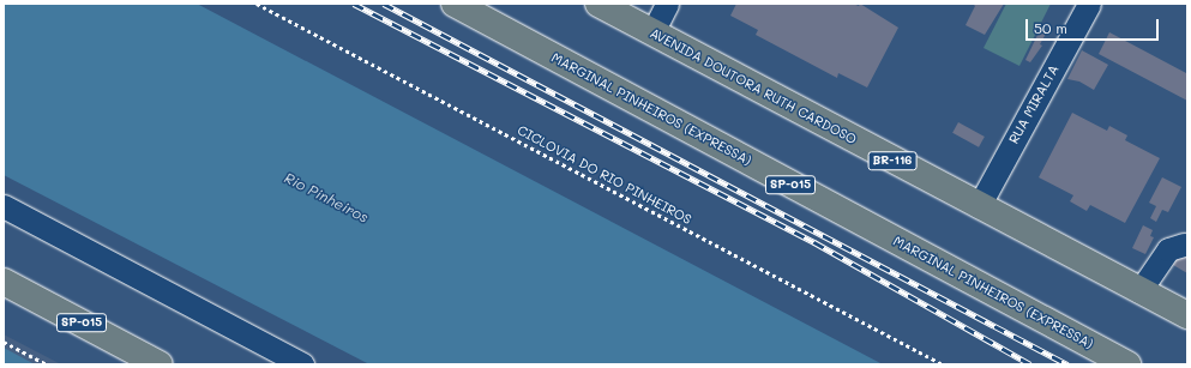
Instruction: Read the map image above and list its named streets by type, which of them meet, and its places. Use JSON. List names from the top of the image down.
{
  "streets": {
    "highway": [
      "AVENIDA DOUTORA RUTH CARDOSO",
      "MARGINAL PINHEIROS (EXPRESSA)",
      "BR-116",
      "SP-015"
    ],
    "street": ["RUA MIRALTA"],
    "path": ["CICLOVIA DO RIO PINHEIROS"]
  },
  "crossings": [
    ["AVENIDA DOUTORA RUTH CARDOSO", "RUA MIRALTA"]
  ],
  "water": ["Rio Pinheiros"],
  "scale_bar": "50 m"
}
